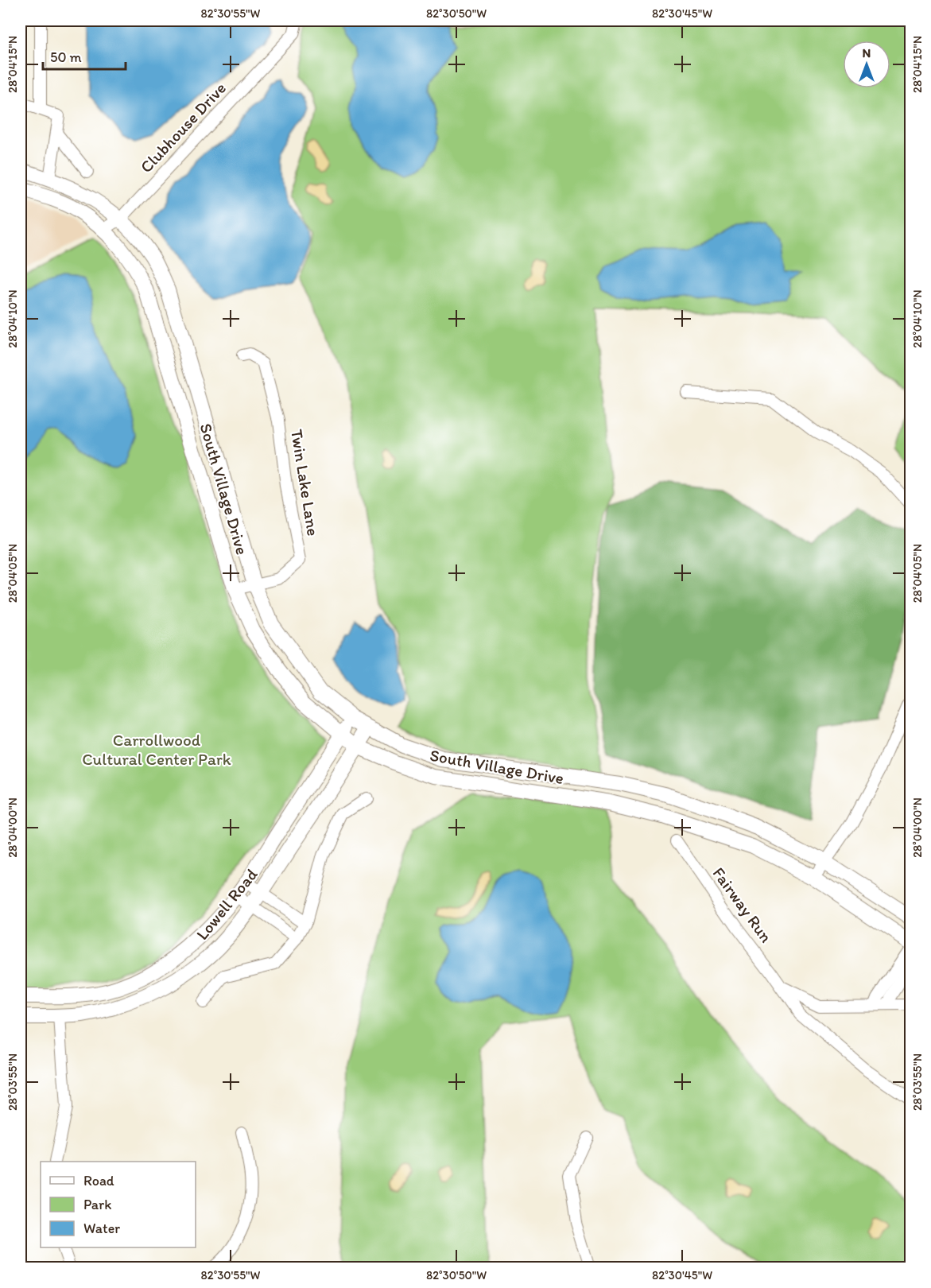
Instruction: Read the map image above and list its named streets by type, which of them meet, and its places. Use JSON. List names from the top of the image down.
{
  "streets": {
    "street": [
      "Clubhouse Drive",
      "Twin Lake Lane",
      "South Village Drive",
      "Lowell Road",
      "Fairway Run"
    ]
  },
  "crossings": [
    ["Clubhouse Drive", "South Village Drive"],
    ["Twin Lake Lane", "South Village Drive"],
    ["South Village Drive", "Lowell Road"]
  ],
  "parks": ["Carrollwood Cultural Center Park"],
  "legend": ["Road", "Park", "Water"],
  "scale_bar": "50 m",
  "north": "top",
  "coordinates": [
    "82°30'55\"W",
    "82°30'50\"W",
    "82°30'45\"W",
    "28°04'15\"N",
    "28°04'10\"N",
    "28°04'05\"N",
    "28°04'00\"N",
    "28°03'55\"N"
  ]
}
